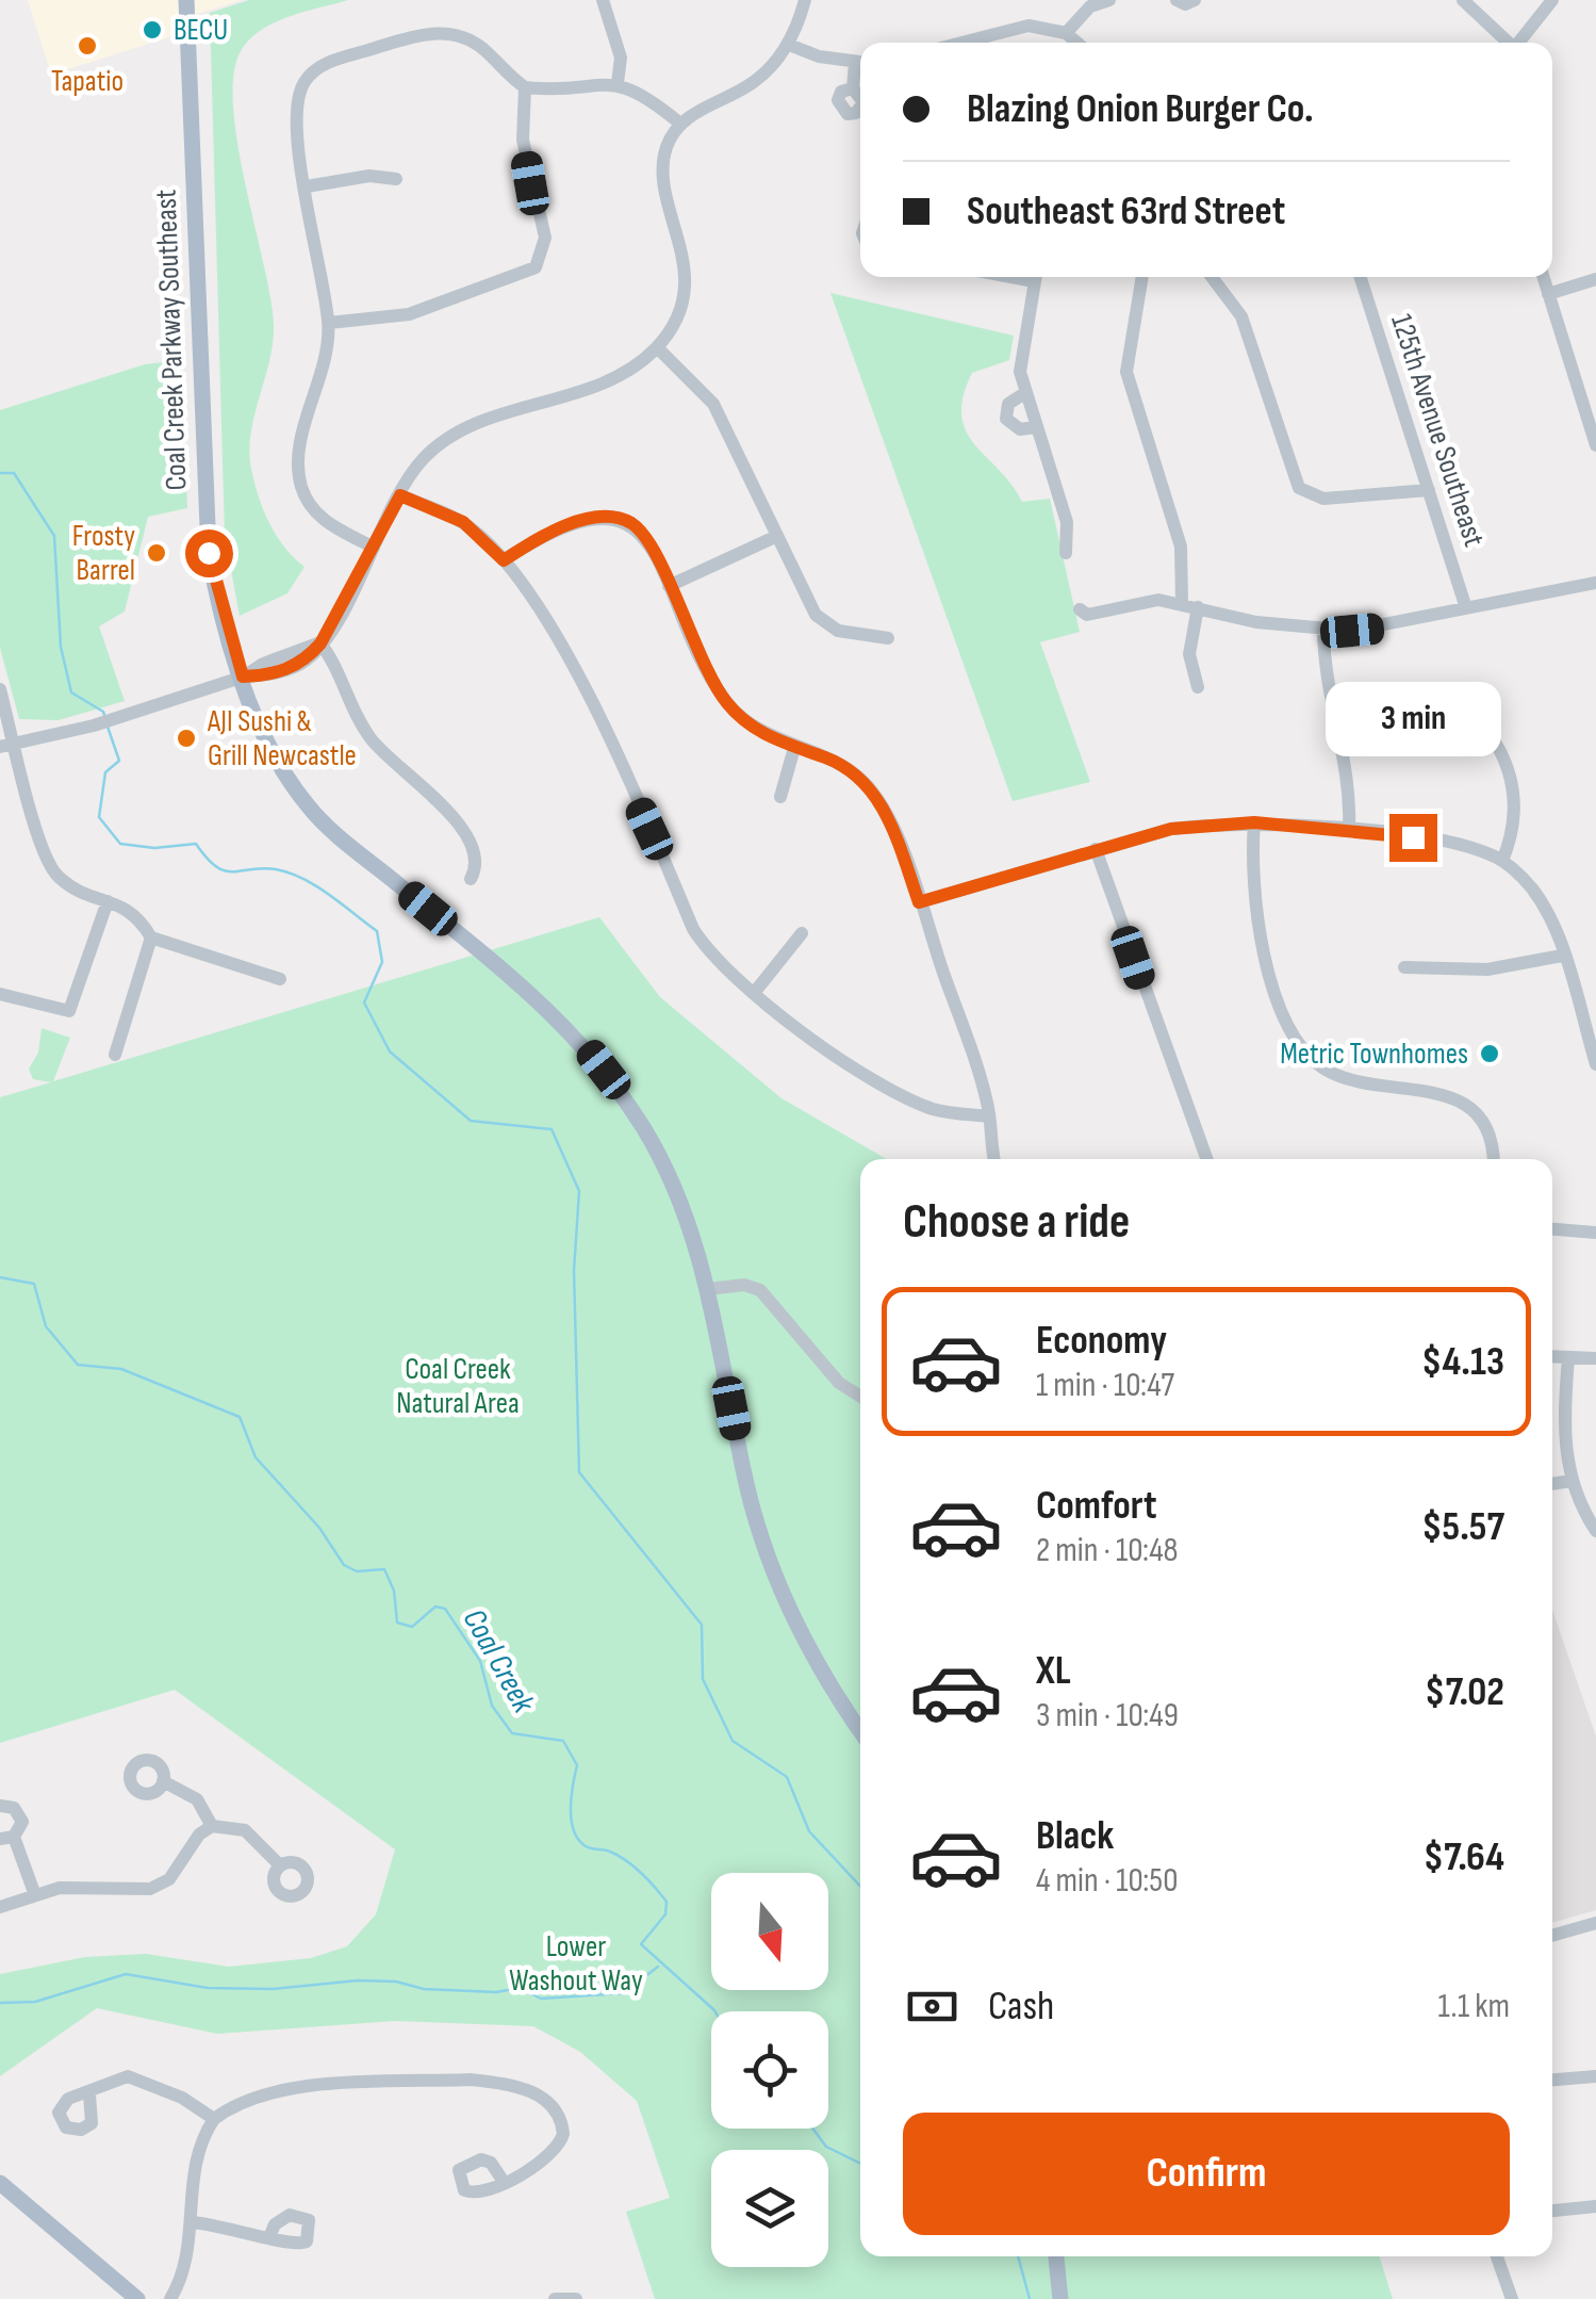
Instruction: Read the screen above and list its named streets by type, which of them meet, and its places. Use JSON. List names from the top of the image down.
{
  "streets": {
    "main road": ["Coal Creek Parkway Southeast"],
    "street": ["125th Avenue Southeast"]
  },
  "water": ["Coal Creek"],
  "parks": ["Coal Creek Natural Area", "Lower Washout Way"],
  "places": [
    "BECU",
    "Tapatio",
    "Frosty Barrel",
    "AJI Sushi & Grill Newcastle",
    "Metric Townhomes"
  ],
  "north": "bottom",
  "page": {
    "banner": ["Blazing Onion Burger Co.", "Southeast 63rd Street"],
    "bubble": "3 min",
    "heading": "Choose a ride",
    "list": [
      {
        "name": "Economy",
        "note": "1 min · 10:47",
        "value": "$4.13"
      },
      {
        "name": "Comfort",
        "note": "2 min · 10:48",
        "value": "$5.57"
      },
      {
        "name": "XL",
        "note": "3 min · 10:49",
        "value": "$7.02"
      },
      {
        "name": "Black",
        "note": "4 min · 10:50",
        "value": "$7.64"
      }
    ],
    "pay": ["Cash", "1.1 km"],
    "buttons": "Confirm"
  }
}
